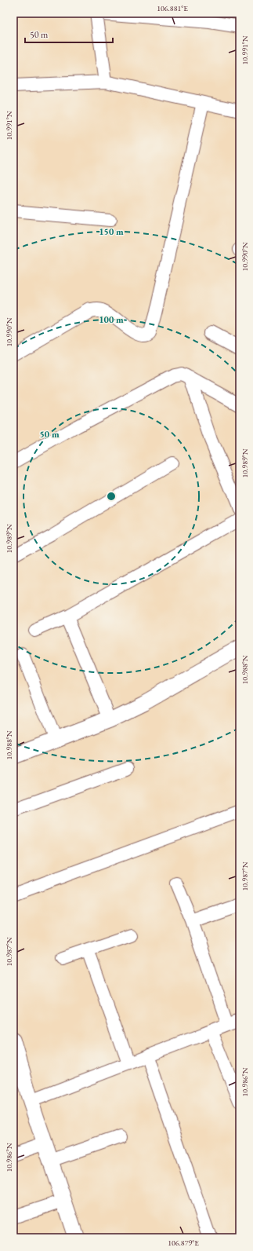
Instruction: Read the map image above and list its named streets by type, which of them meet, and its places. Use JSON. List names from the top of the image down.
{
  "scale_bar": "50 m",
  "coordinates": [
    "106.881°E",
    "10.991°N",
    "10.990°N",
    "10.989°N",
    "10.988°N",
    "10.987°N",
    "10.986°N",
    "106.879°E"
  ],
  "rings": ["150 m", "100 m", "50 m"]
}
